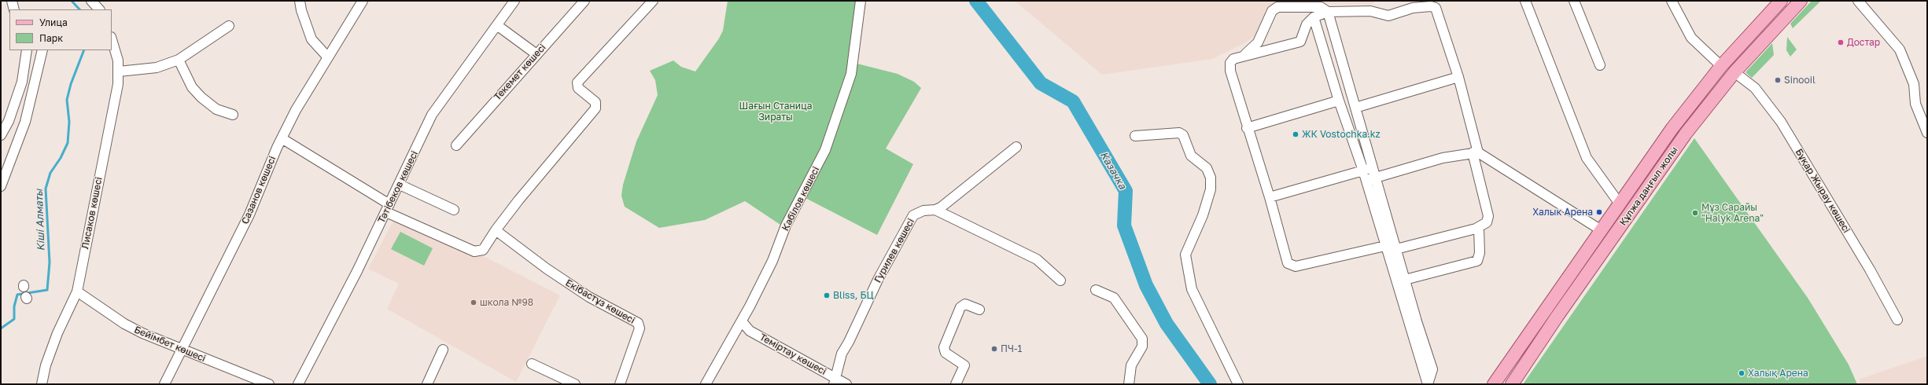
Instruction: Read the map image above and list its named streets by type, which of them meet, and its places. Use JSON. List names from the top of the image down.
{
  "streets": {
    "main road": ["Құлжа даңғыл жолы"],
    "street": [
      "Текемет көшесі",
      "Тәтібеков көшесі",
      "Сазанов көшесі",
      "Бұқар Жырау көшесі",
      "Кабілов көшесі",
      "Лисаков көшесі",
      "Гурилев көшесі",
      "Екібастұз көшесі",
      "Бейімбет көшесі",
      "Теміртау көшесі"
    ]
  },
  "crossings": [
    ["Құлжа даңғыл жолы", "Бұқар Жырау көшесі"],
    ["Сазанов көшесі", "Бейімбет көшесі"],
    ["Кабілов көшесі", "Теміртау көшесі"],
    ["Лисаков көшесі", "Бейімбет көшесі"],
    ["Гурилев көшесі", "Теміртау көшесі"]
  ],
  "water": ["Казачка", "Кіші Алматы"],
  "parks": ["Шағын Станица Зираты"],
  "places": [
    "Достар",
    "Sinooil",
    "ЖК Vostochka.kz",
    "Халык Арена",
    "Мұз Сарайы \"Halyk Arena\"",
    "Bliss, БЦ",
    "школа №98",
    "ПЧ-1",
    "Халық Арена"
  ],
  "legend": ["Улица", "Парк"]
}
